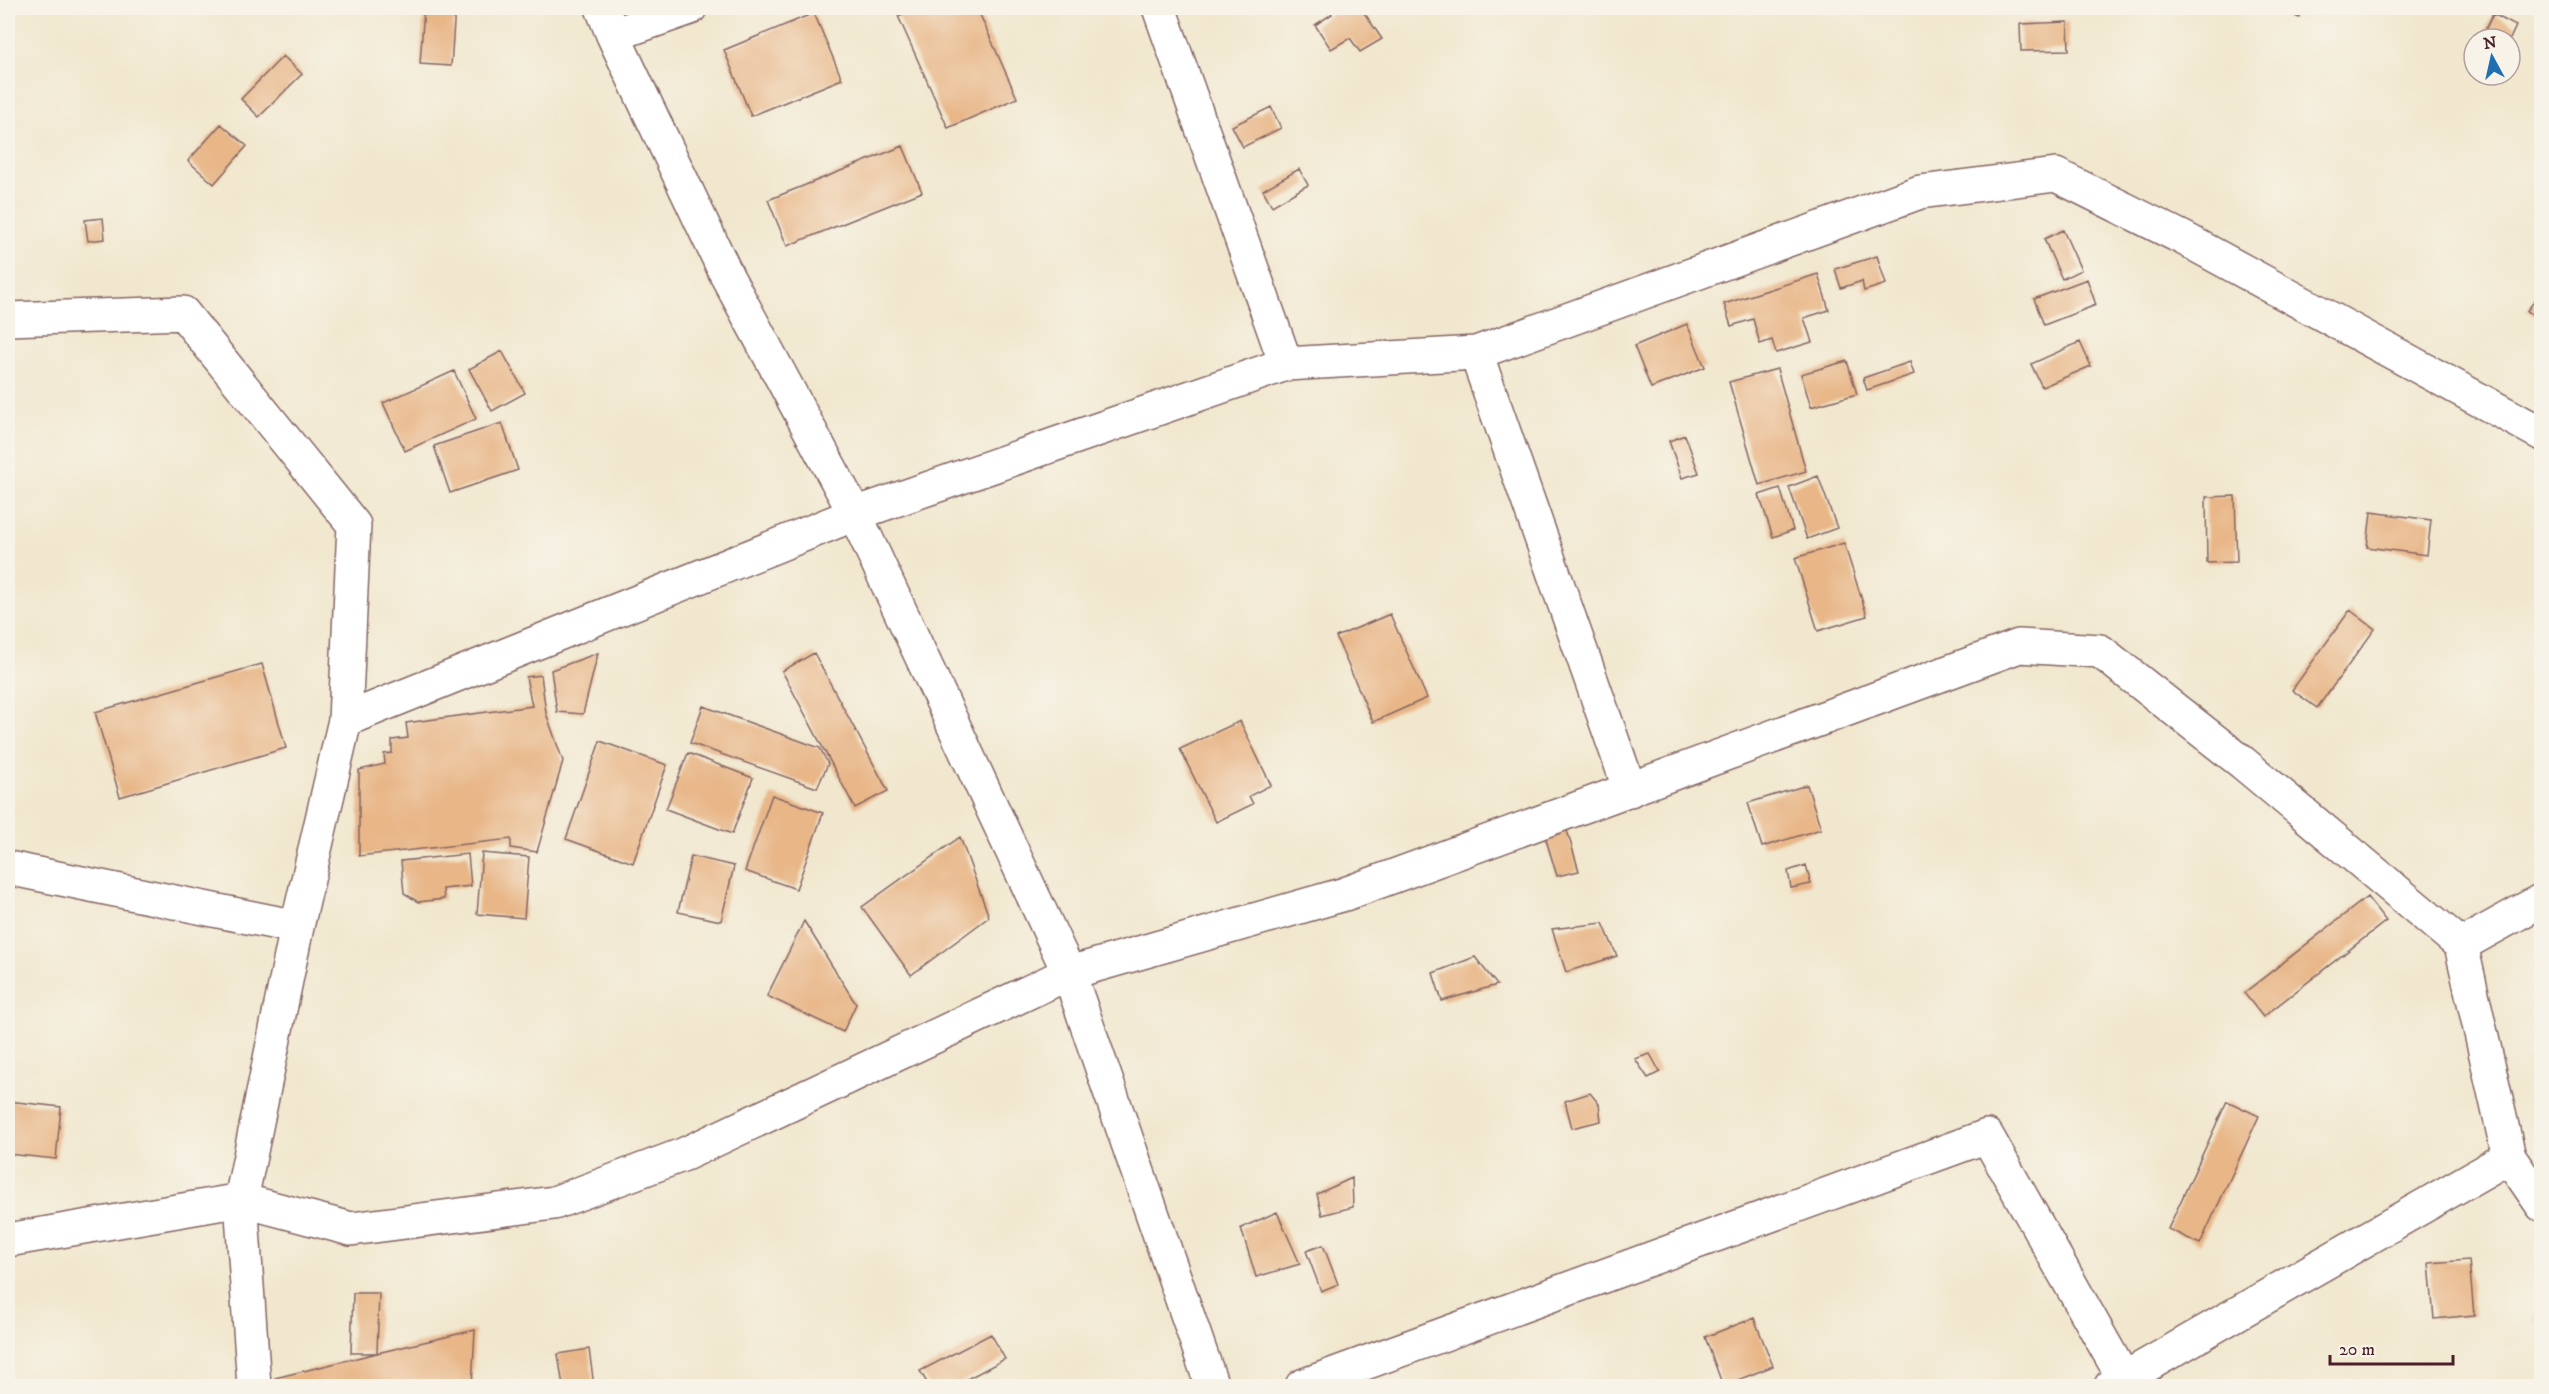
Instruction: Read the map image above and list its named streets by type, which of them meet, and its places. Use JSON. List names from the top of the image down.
{
  "scale_bar": "20 m",
  "north": "top"
}
